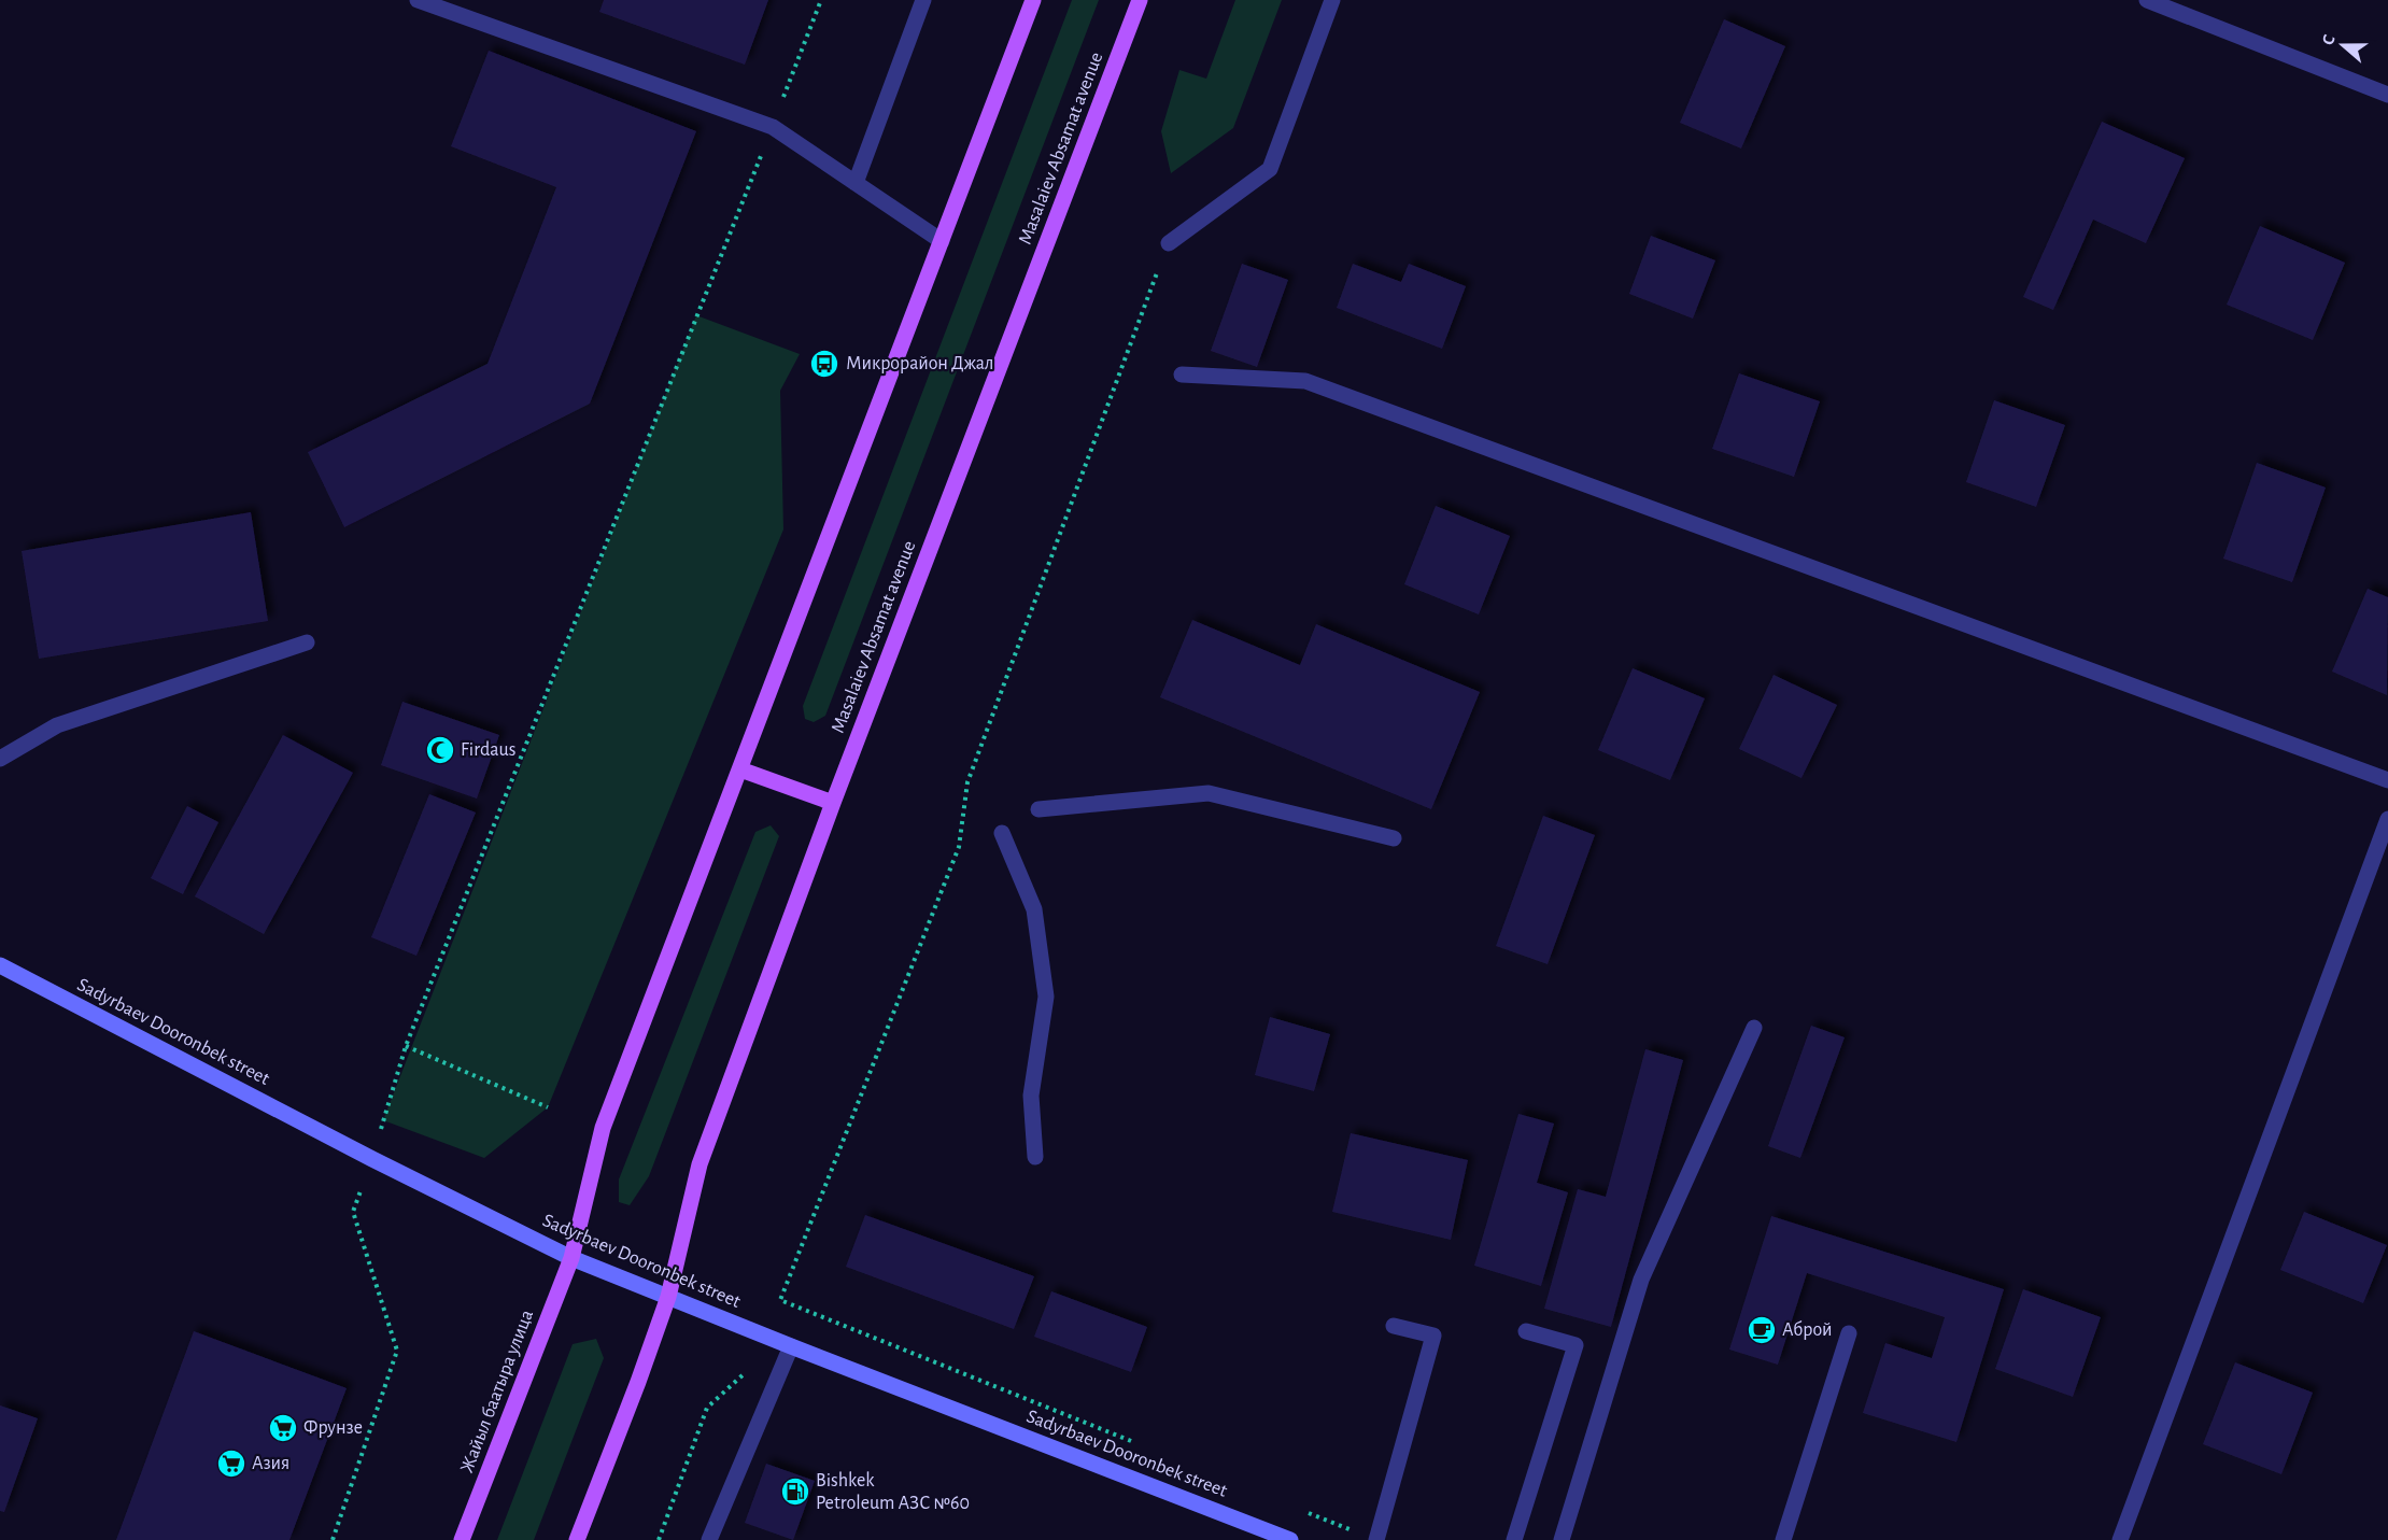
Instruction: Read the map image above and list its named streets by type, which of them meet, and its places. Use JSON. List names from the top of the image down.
{
  "streets": {
    "main road": ["Masalaiev Absamat avenue", "Sadyrbaev Dooronbek street", "Жайыл баатыра улица"]
  },
  "crossings": [
    ["Masalaiev Absamat avenue", "Sadyrbaev Dooronbek street"],
    ["Sadyrbaev Dooronbek street", "Жайыл баатыра улица"]
  ],
  "places": {
    "bus stop": ["Микрорайон Джал"],
    "mosque": ["Firdaus"],
    "cafe": ["Аброй"],
    "supermarket": ["Фрунзе", "Азия"],
    "fuel station": ["Bishkek Petroleum АЗС №60"]
  },
  "north": "left"
}
